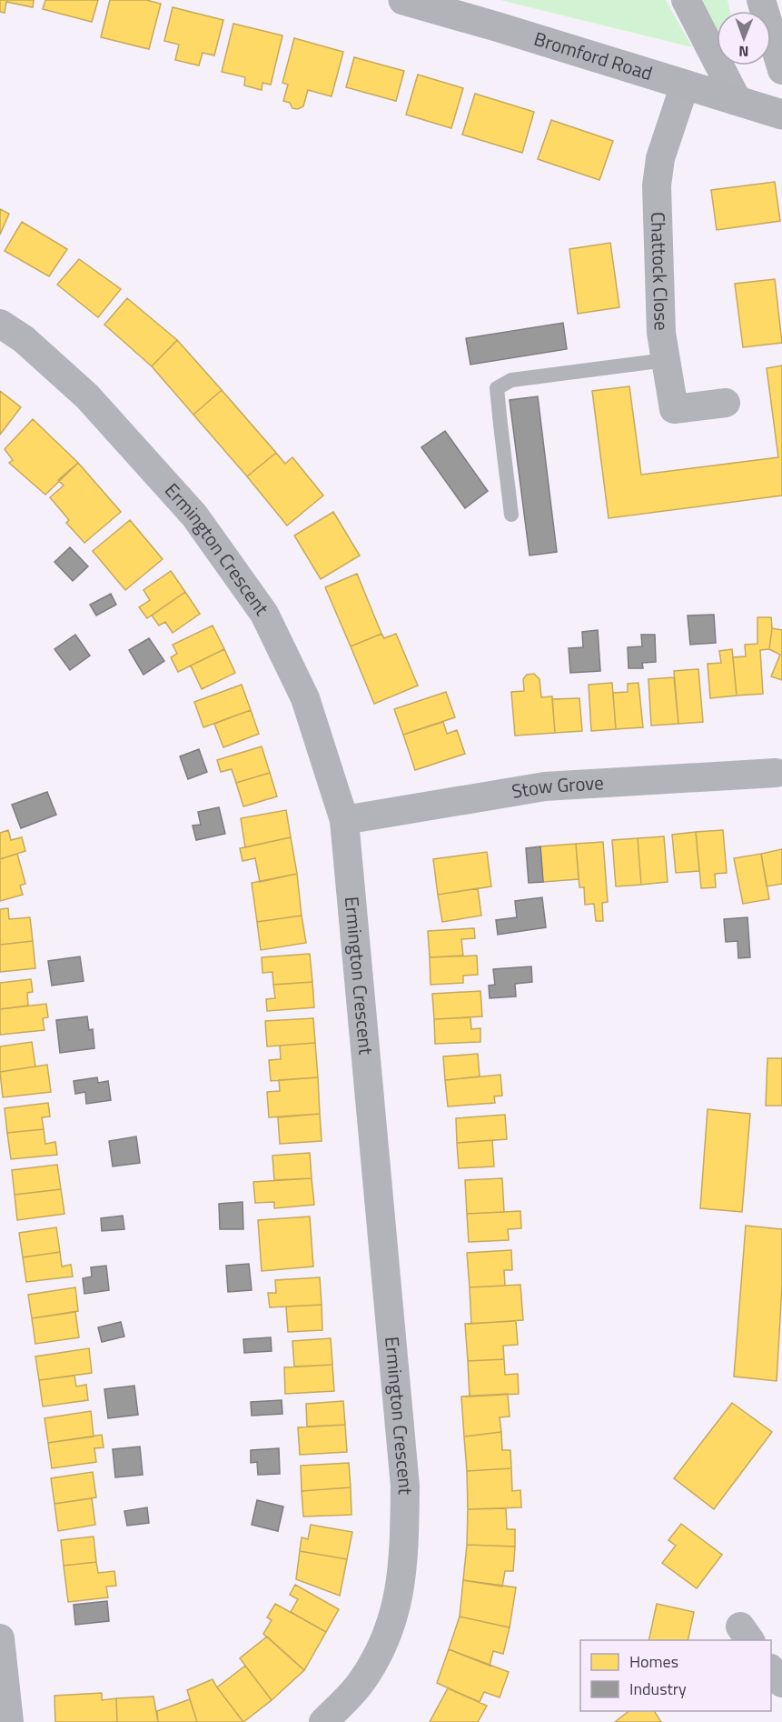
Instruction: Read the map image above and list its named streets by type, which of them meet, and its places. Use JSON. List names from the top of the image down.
{
  "streets": {
    "street": [
      "Bromford Road",
      "Chattock Close",
      "Ermington Crescent",
      "Stow Grove"
    ]
  },
  "crossings": [
    ["Bromford Road", "Chattock Close"],
    ["Ermington Crescent", "Stow Grove"]
  ],
  "legend": ["Homes", "Industry"],
  "north": "bottom"
}
